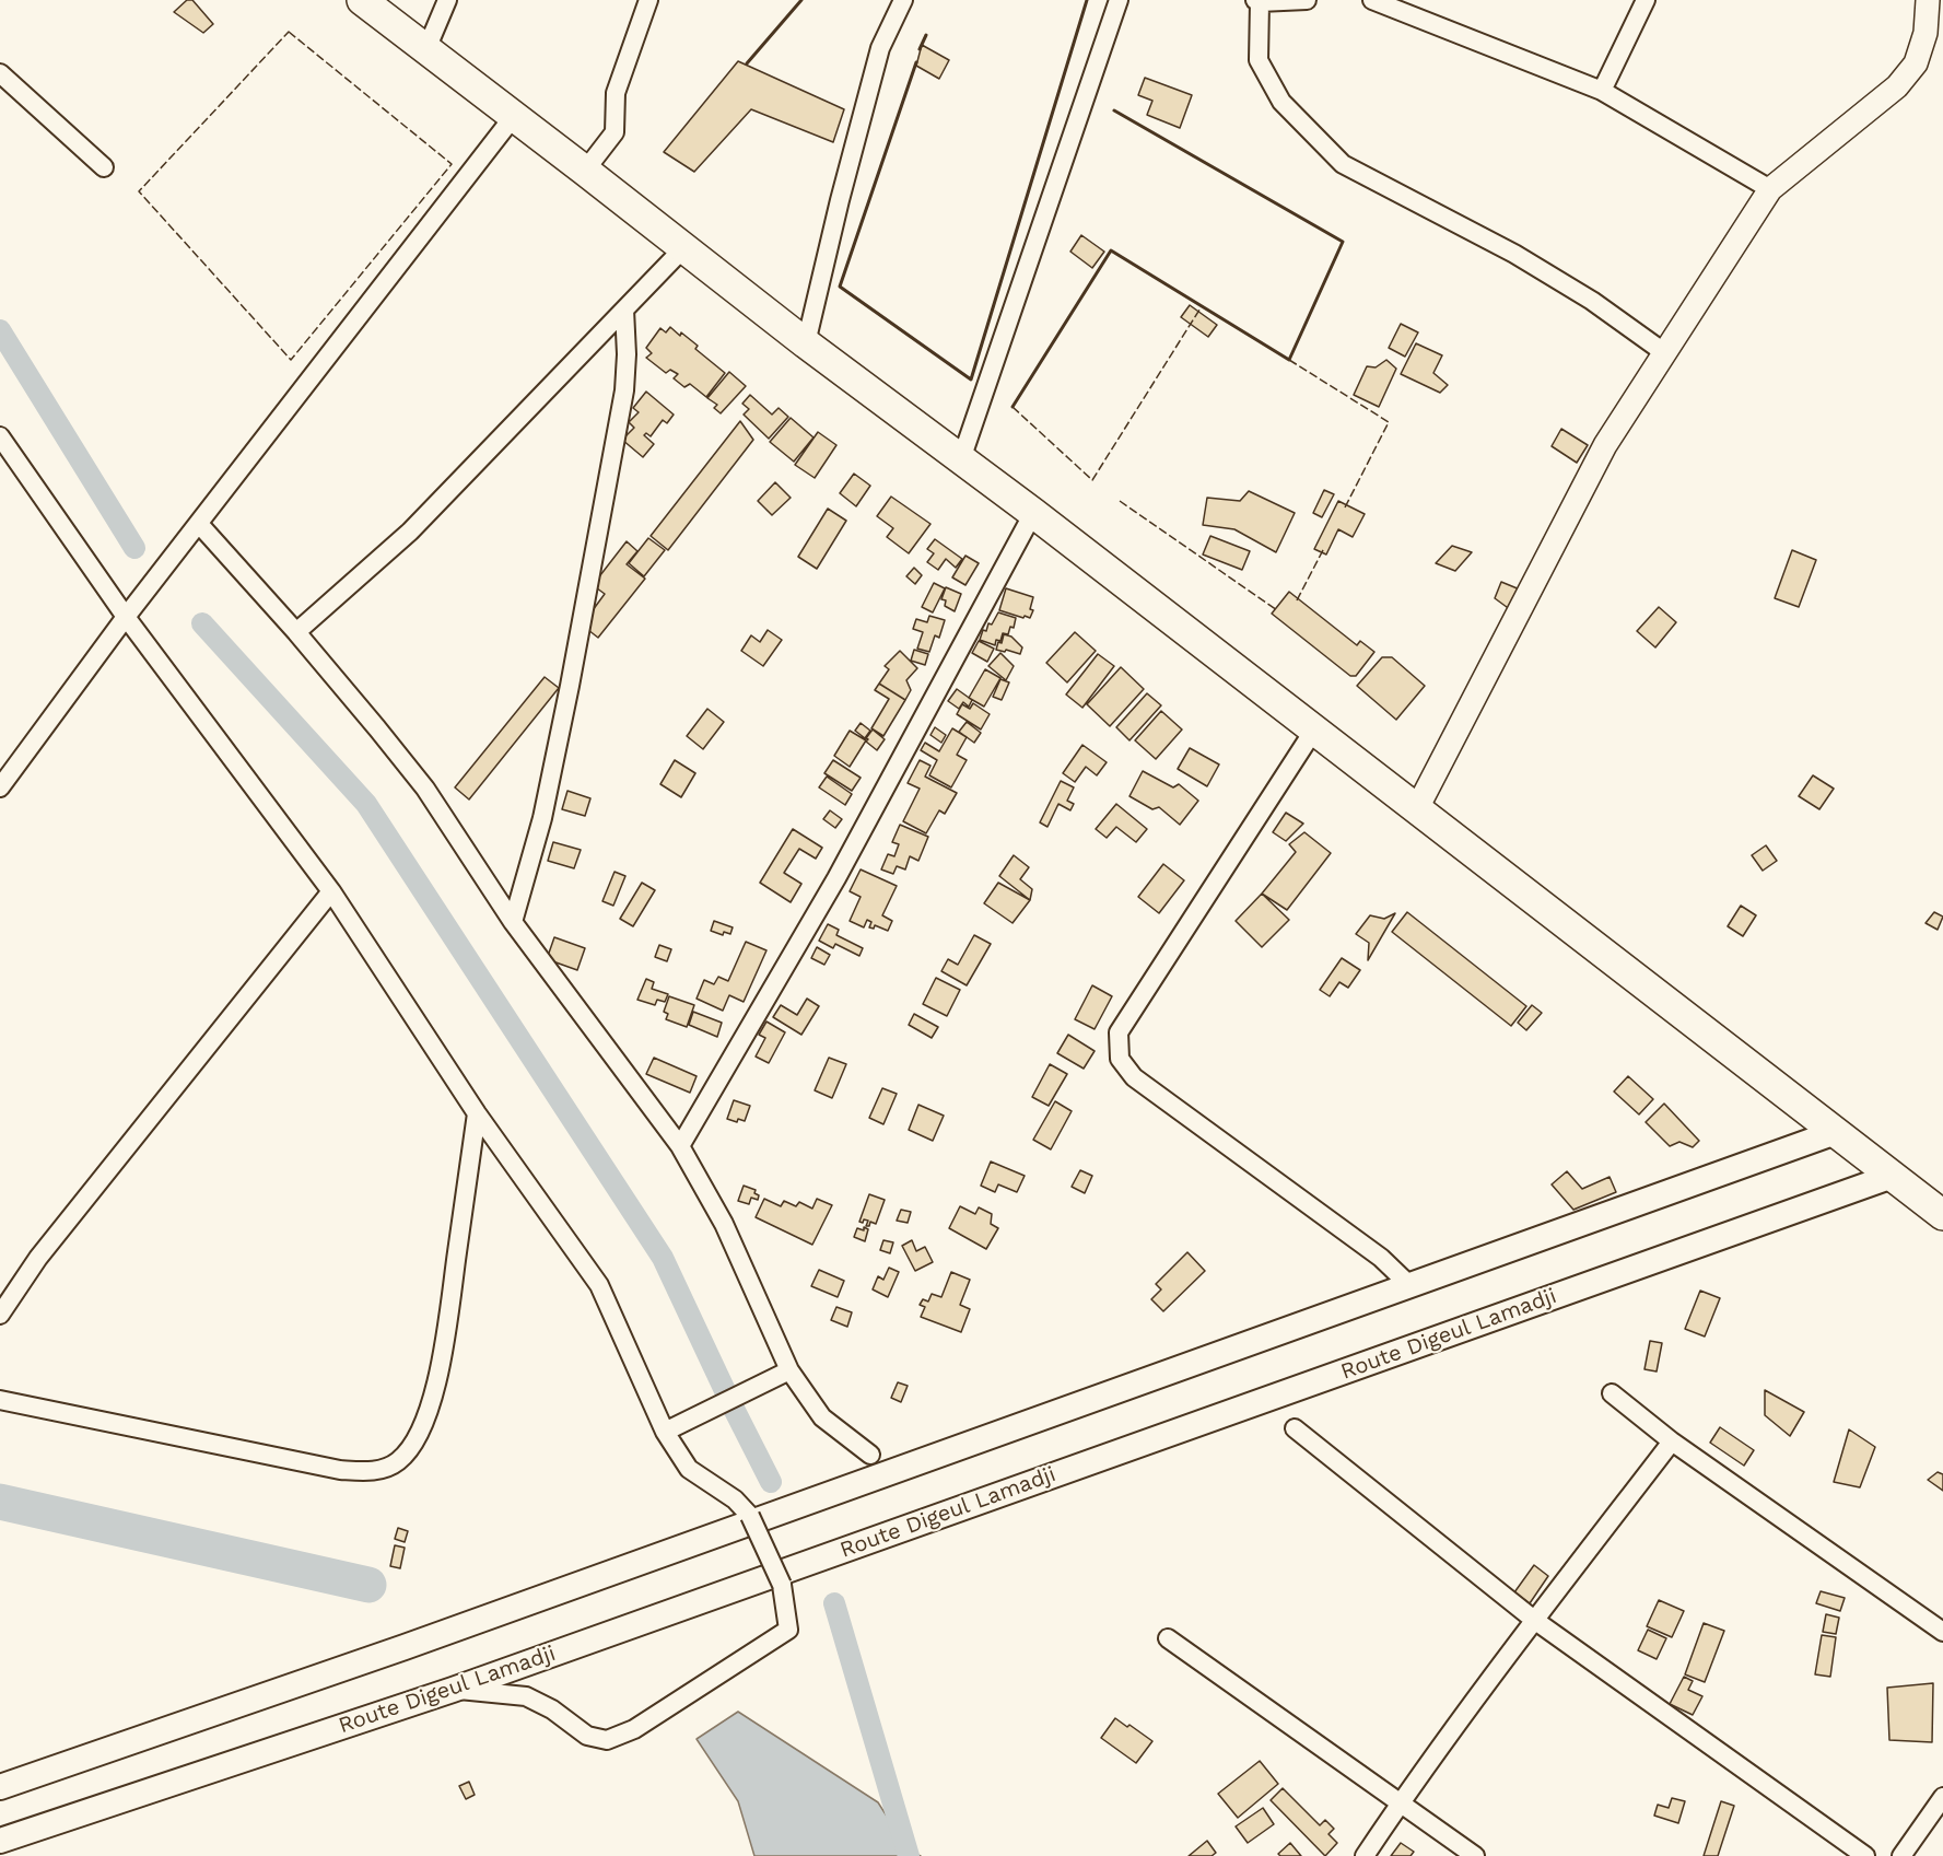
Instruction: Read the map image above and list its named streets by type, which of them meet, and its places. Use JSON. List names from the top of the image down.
{
  "streets": {
    "main road": ["Route Digeul Lamadji"]
  }
}
